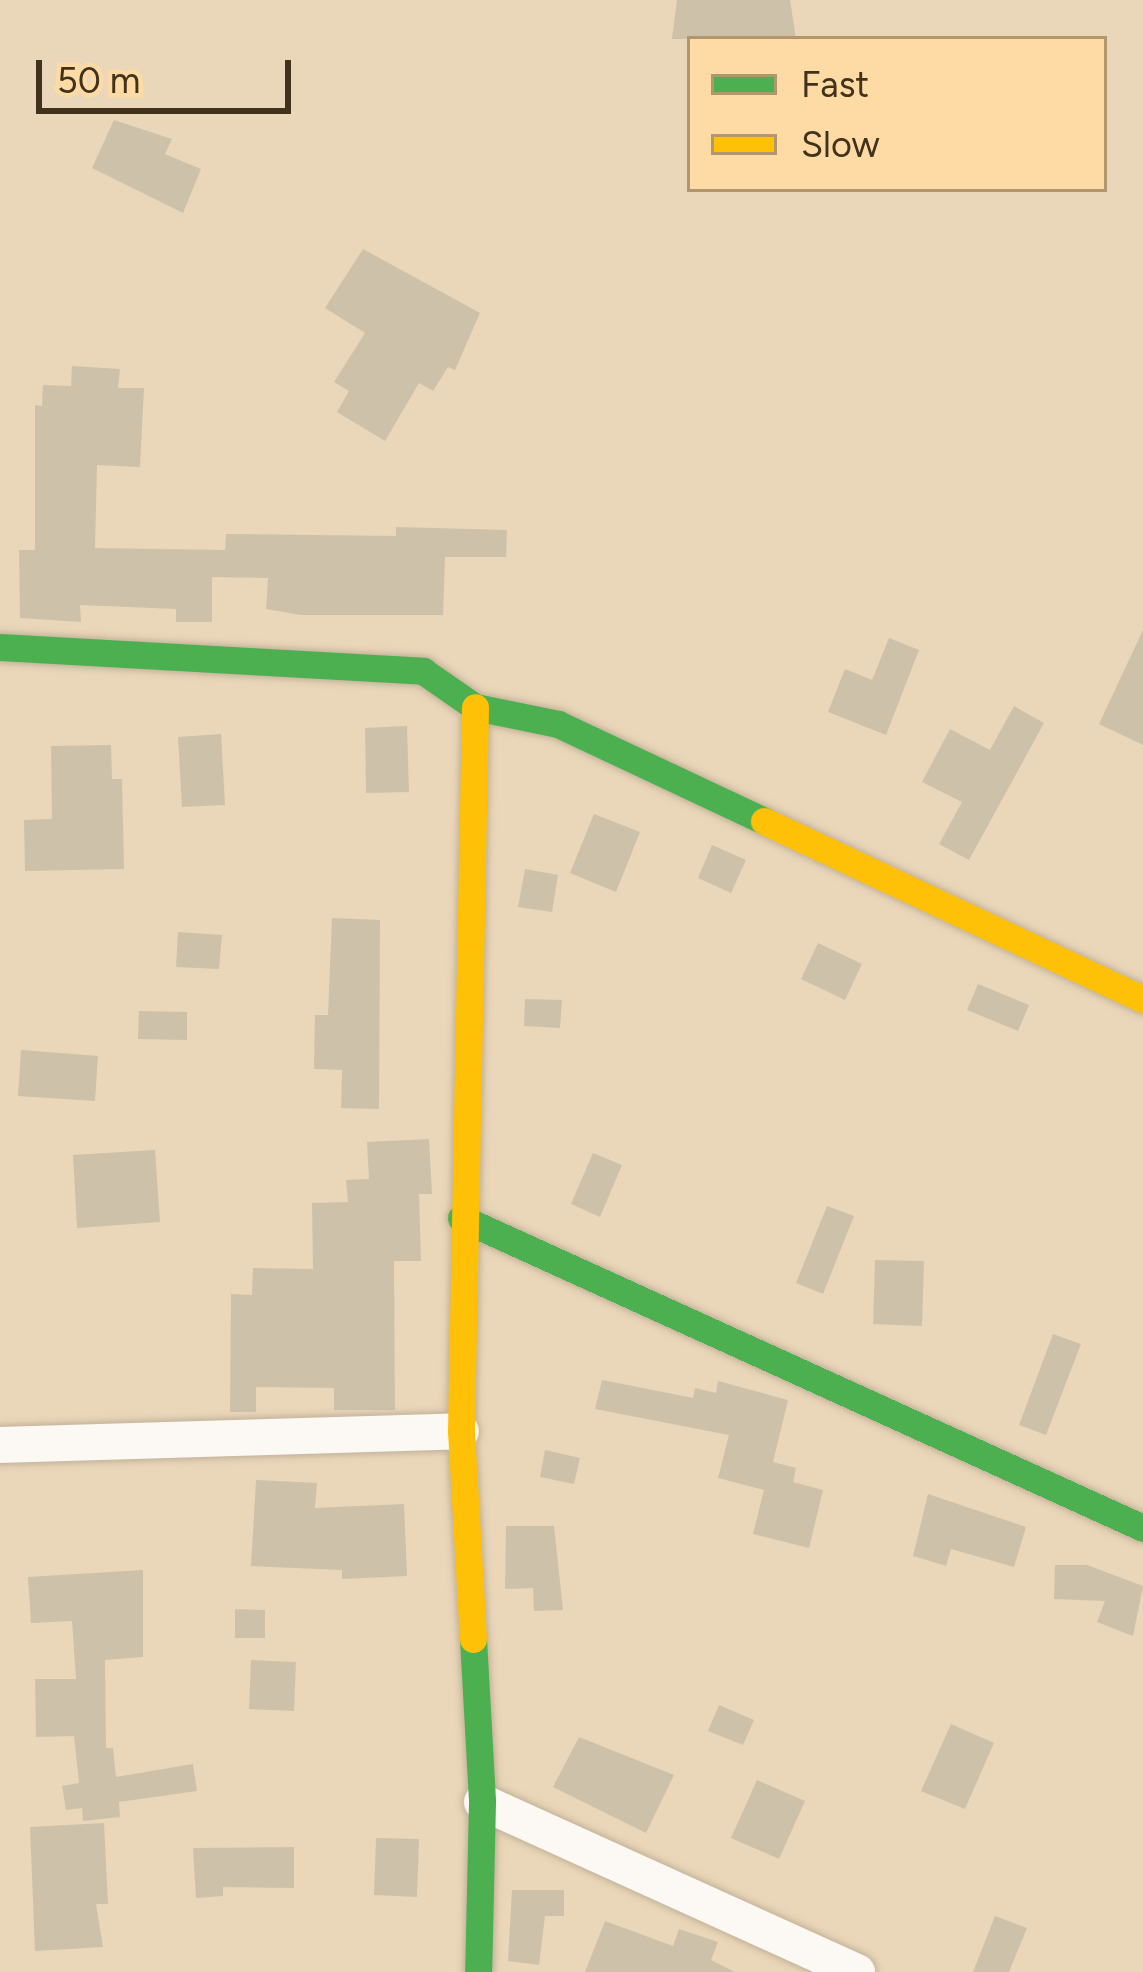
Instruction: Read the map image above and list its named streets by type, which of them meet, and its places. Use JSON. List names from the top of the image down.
{
  "legend": ["Fast", "Slow"],
  "scale_bar": "50 m"
}
